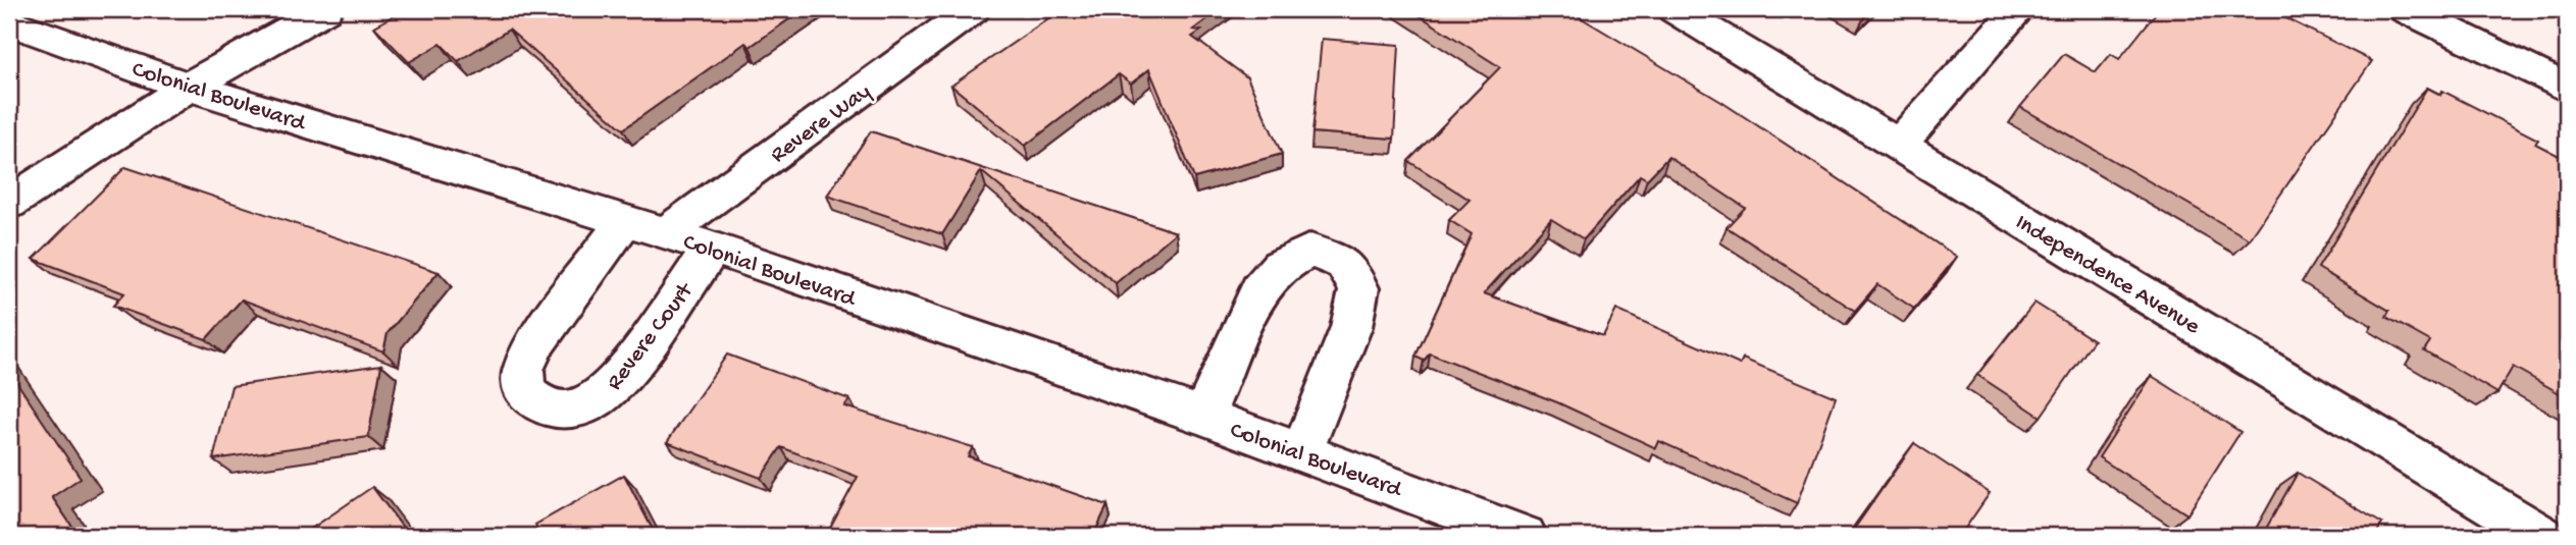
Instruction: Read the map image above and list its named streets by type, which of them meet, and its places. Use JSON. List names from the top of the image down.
{
  "streets": {
    "street": [
      "Colonial Boulevard",
      "Revere Way",
      "Independence Avenue",
      "Revere Court"
    ]
  },
  "crossings": [
    ["Colonial Boulevard", "Revere Way"],
    ["Colonial Boulevard", "Revere Court"]
  ]
}
